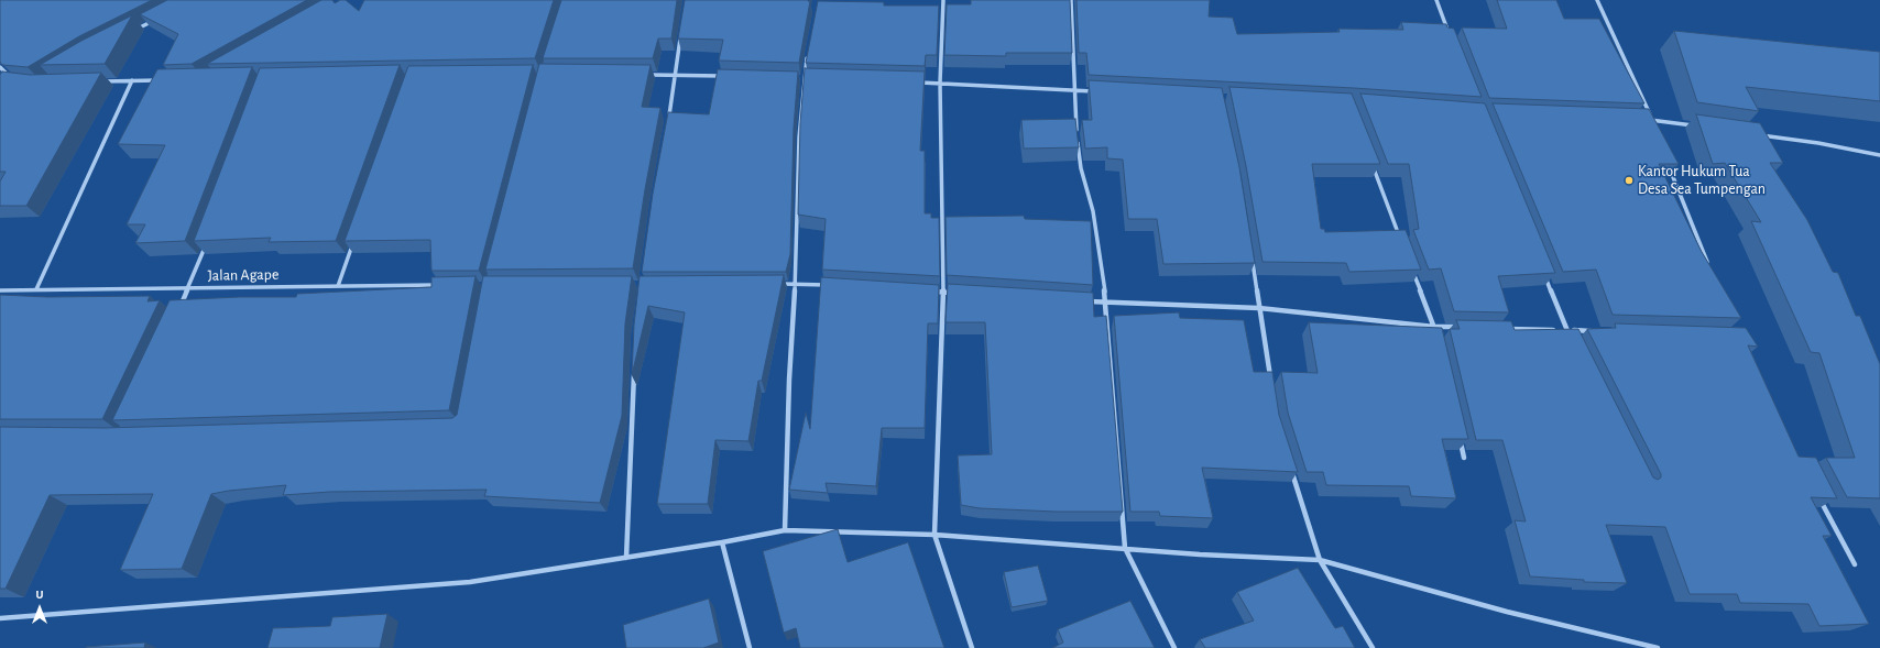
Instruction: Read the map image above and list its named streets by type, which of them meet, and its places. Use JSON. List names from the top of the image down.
{
  "streets": {
    "street": ["Jalan Agape"]
  },
  "places": ["Kantor Hukum Tua Desa Sea Tumpengan"],
  "north": "top"
}
